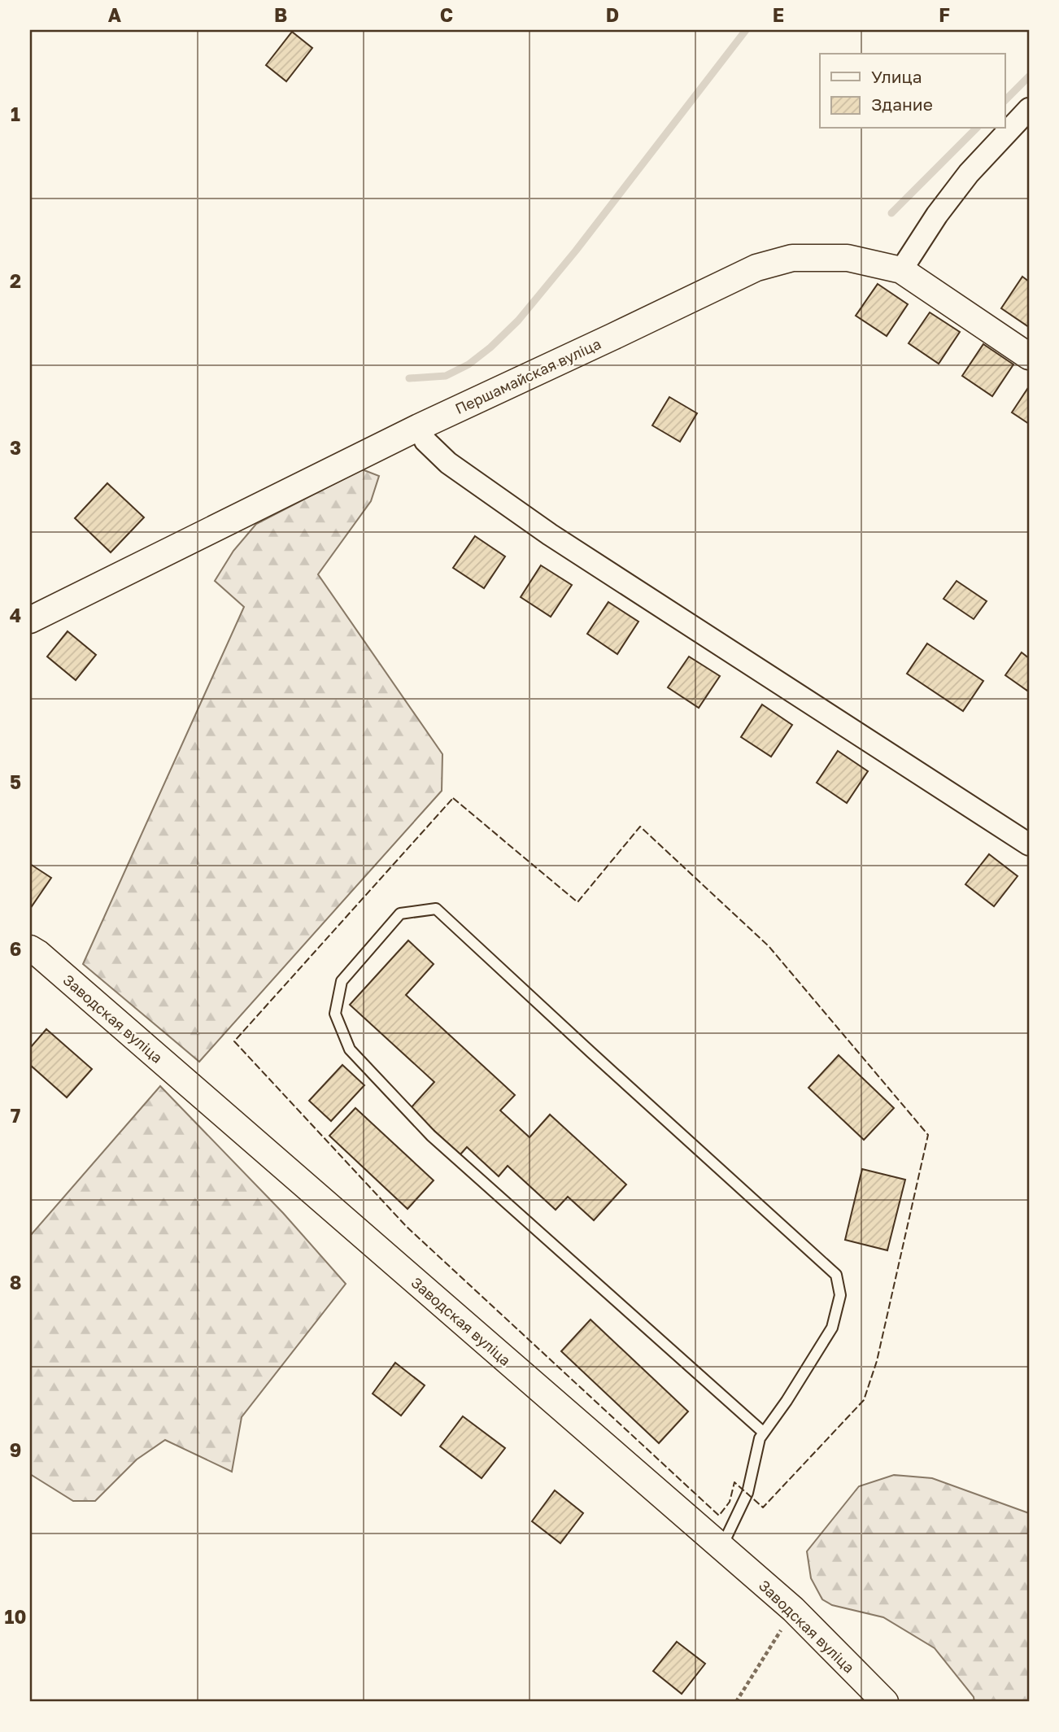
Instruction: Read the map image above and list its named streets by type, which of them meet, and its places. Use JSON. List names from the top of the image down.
{
  "streets": {
    "street": ["Першамайская вуліца", "Заводская вуліца"]
  },
  "legend": ["Улица", "Здание"],
  "grid": {
    "columns": [
      "A",
      "B",
      "C",
      "D",
      "E",
      "F"
    ],
    "rows": [
      "1",
      "2",
      "3",
      "4",
      "5",
      "6",
      "7",
      "8",
      "9",
      "10"
    ]
  }
}
